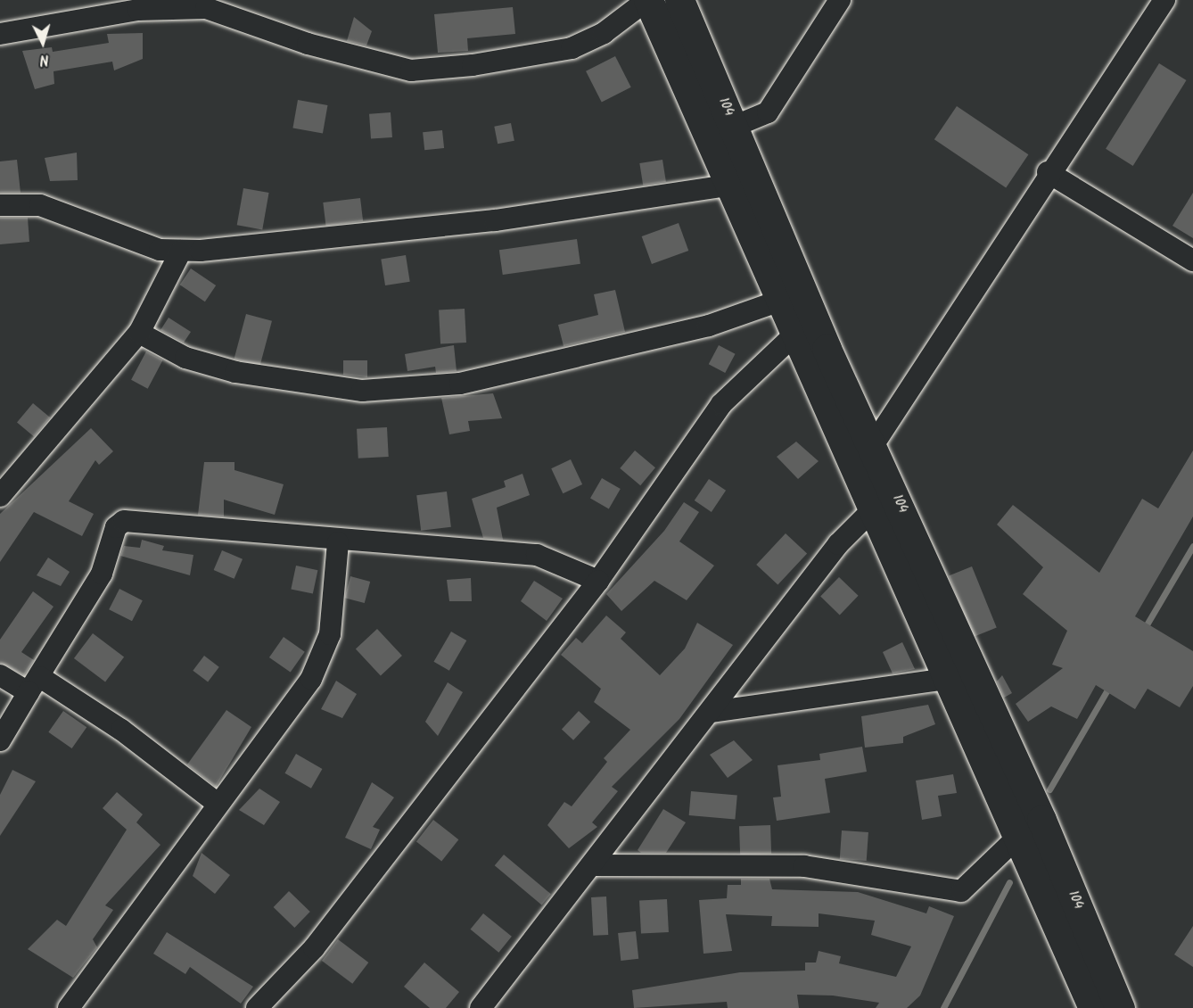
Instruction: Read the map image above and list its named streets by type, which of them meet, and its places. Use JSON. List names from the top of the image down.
{
  "streets": {
    "street": ["104"]
  },
  "north": "bottom"
}
